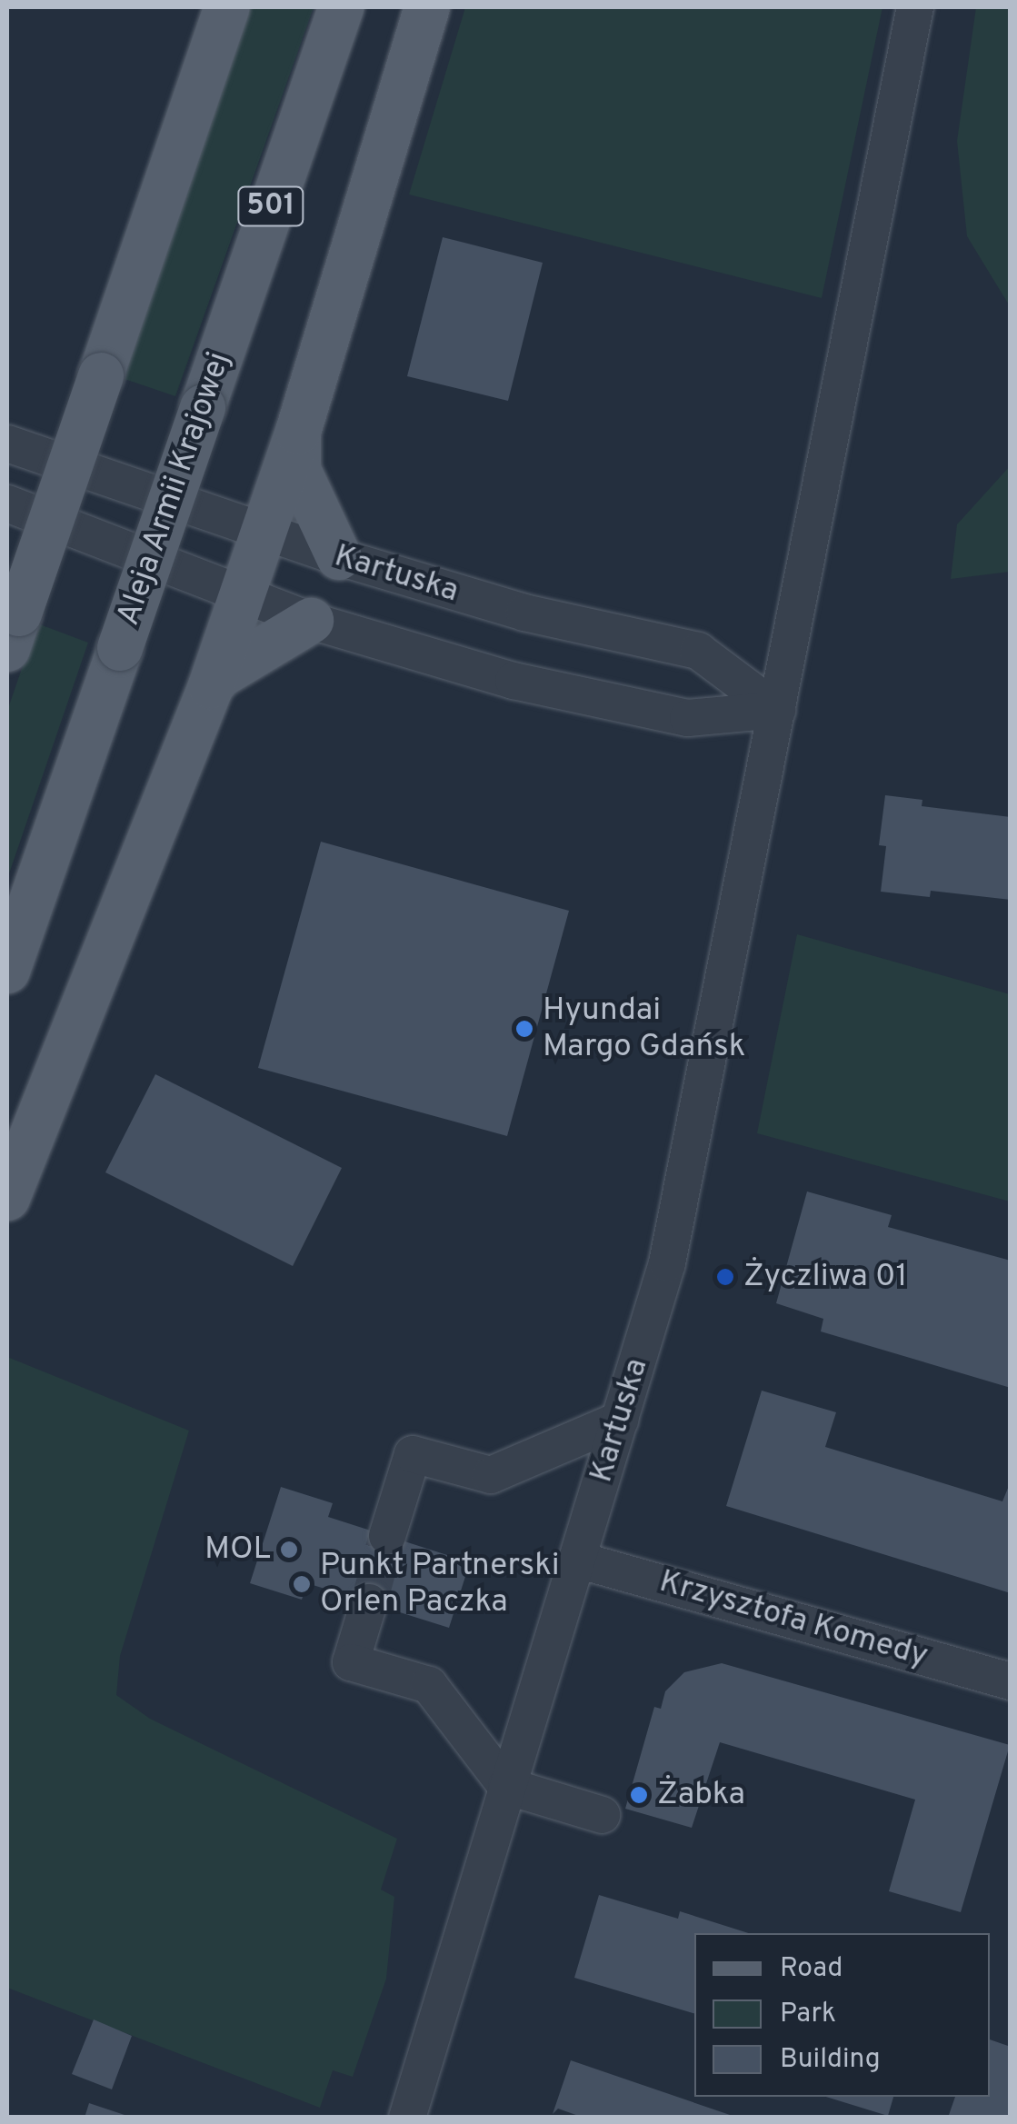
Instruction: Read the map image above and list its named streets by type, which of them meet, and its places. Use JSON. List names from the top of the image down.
{
  "streets": {
    "main road": ["501", "Aleja Armii Krajowej"],
    "street": ["Kartuska", "Krzysztofa Komedy"]
  },
  "crossings": [
    ["Kartuska", "Krzysztofa Komedy"]
  ],
  "places": [
    "Hyundai Margo Gdańsk",
    "Życzliwa 01",
    "MOL",
    "Punkt Partnerski Orlen Paczka",
    "Żabka"
  ],
  "legend": ["Road", "Park", "Building"]
}
